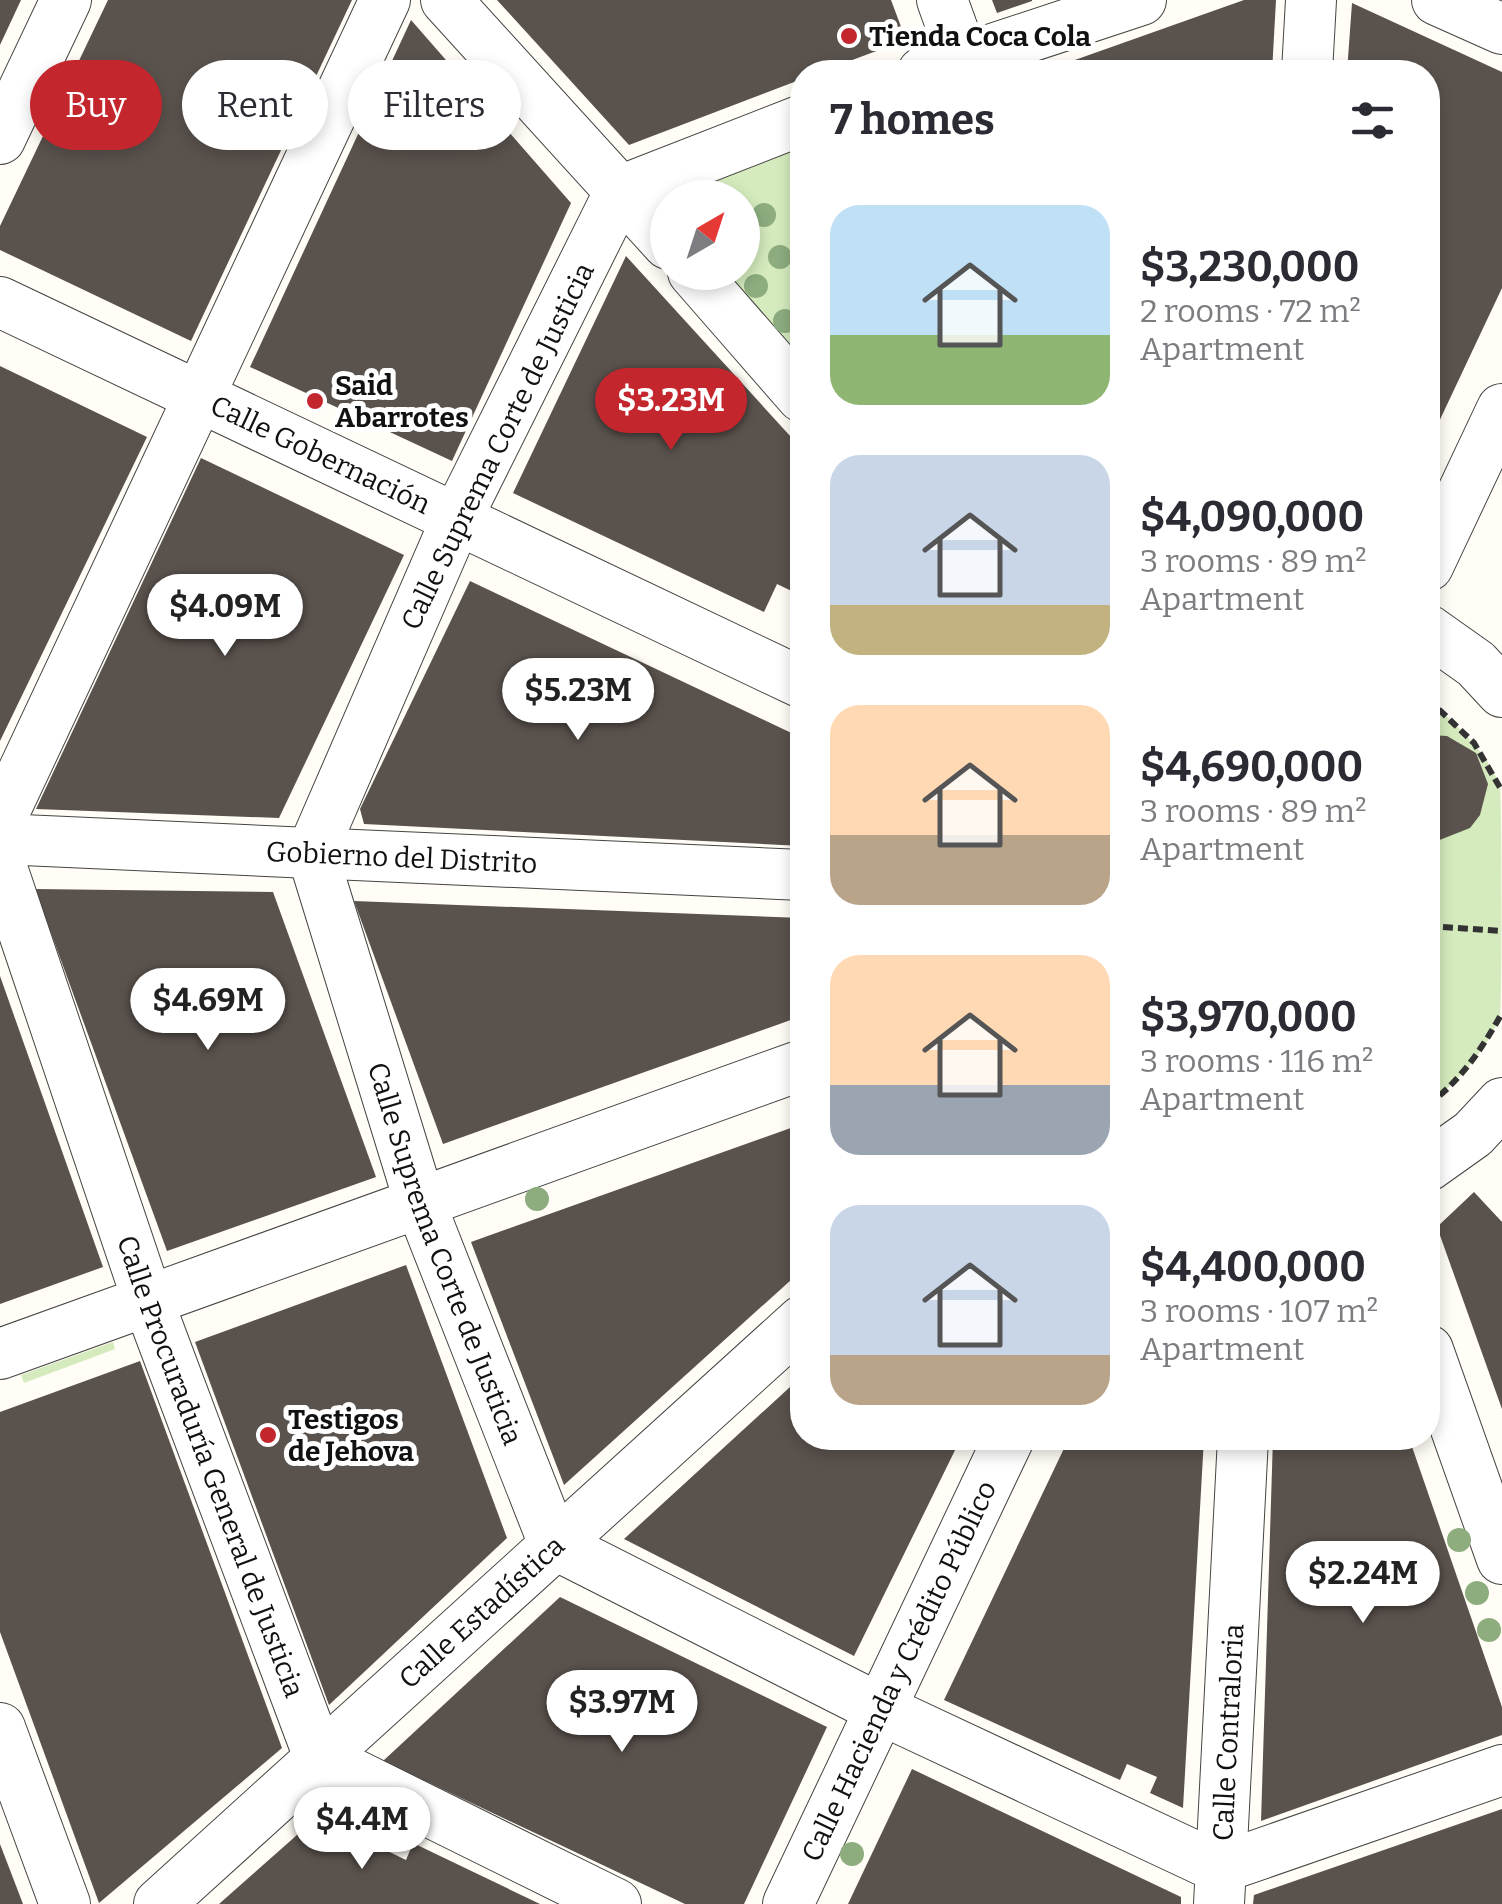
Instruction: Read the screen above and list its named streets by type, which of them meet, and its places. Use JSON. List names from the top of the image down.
{
  "streets": {
    "street": [
      "Calle Suprema Corte de Justicia",
      "Calle Gobernación",
      "Gobierno del Distrito",
      "Calle Procuraduría General de Justicia",
      "Calle Estadística",
      "Calle Hacienda y Crédito Público",
      "Calle Contraloria"
    ]
  },
  "crossings": [
    ["Calle Suprema Corte de Justicia", "Calle Gobernación"],
    ["Calle Suprema Corte de Justicia", "Gobierno del Distrito"],
    ["Calle Suprema Corte de Justicia", "Calle Estadística"],
    ["Calle Procuraduría General de Justicia", "Calle Estadística"]
  ],
  "places": ["Tienda Coca Cola", "Said Abarrotes", "Testigos de Jehova"],
  "north": "top right",
  "page": {
    "chip": ["Buy", "Rent", "Filters"],
    "heading": "7 homes",
    "list": [
      {
        "name": "$3,230,000",
        "note": "2 rooms · 72 m² · Apartment"
      },
      {
        "name": "$4,090,000",
        "note": "3 rooms · 89 m² · Apartment"
      },
      {
        "name": "$4,690,000",
        "note": "3 rooms · 89 m² · Apartment"
      },
      {
        "name": "$3,970,000",
        "note": "3 rooms · 116 m² · Apartment"
      },
      {
        "name": "$4,400,000",
        "note": "3 rooms · 107 m² · Apartment"
      }
    ],
    "price": [
      "$3.23M",
      "$4.09M",
      "$5.23M",
      "$4.69M",
      "$2.24M",
      "$3.97M",
      "$4.4M"
    ]
  }
}
